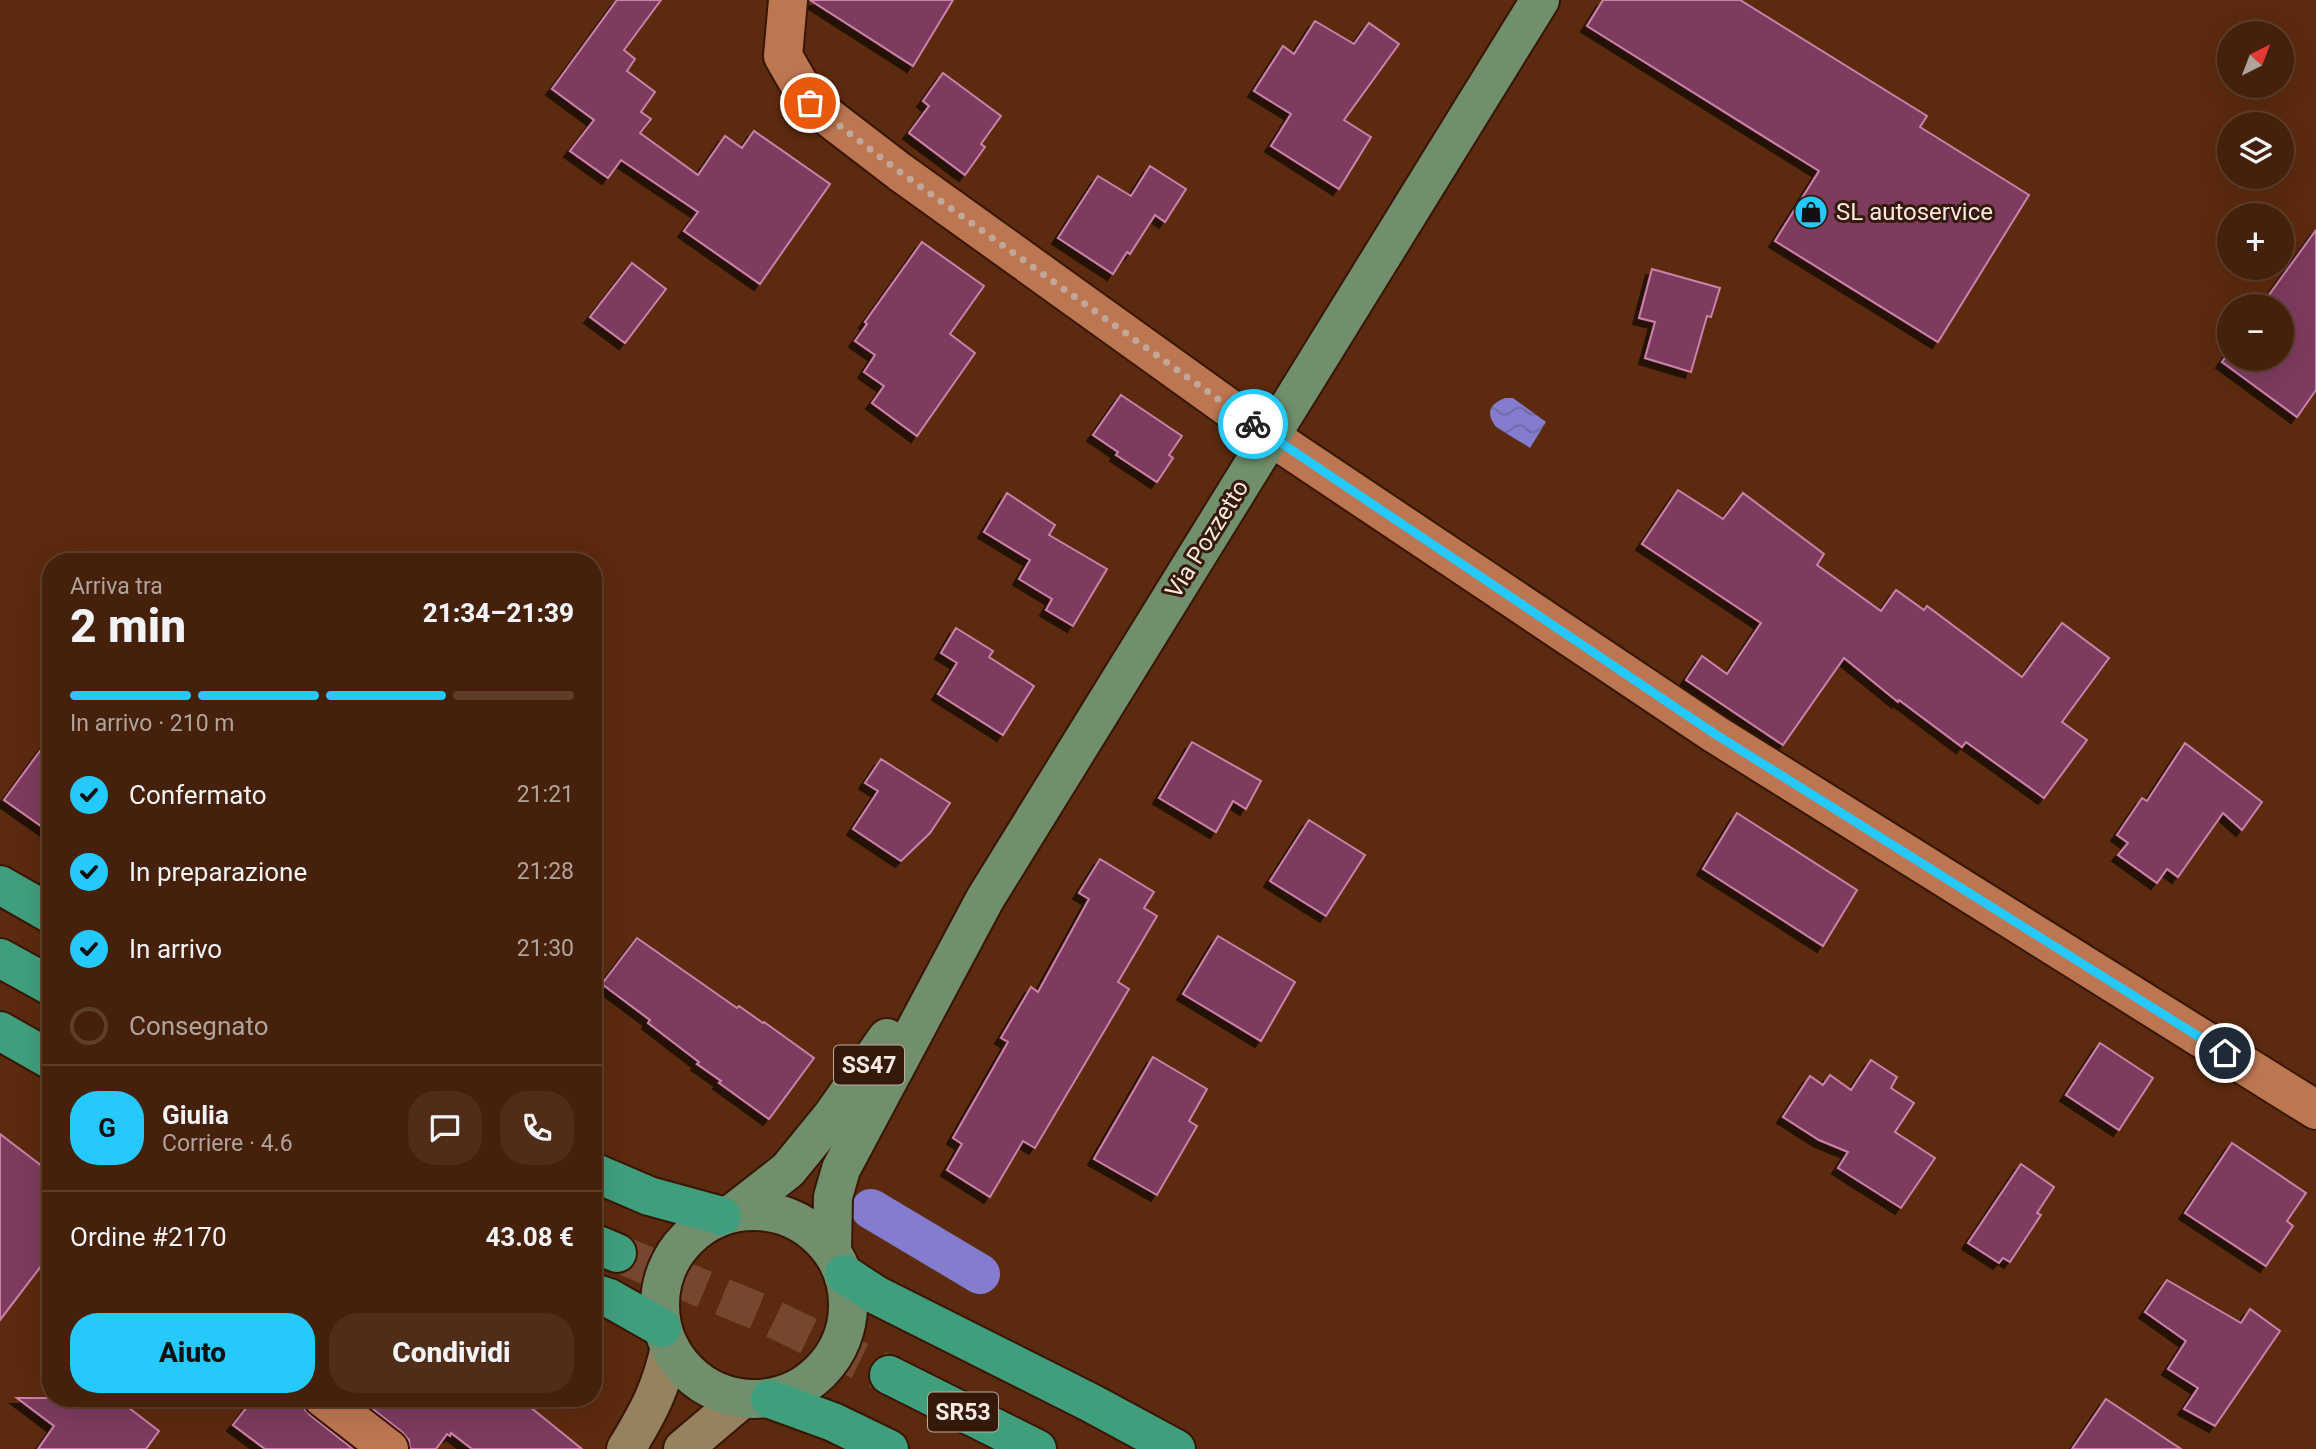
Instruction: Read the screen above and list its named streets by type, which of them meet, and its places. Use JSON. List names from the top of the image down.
{
  "streets": {
    "highway": ["SR53"],
    "main road": ["Via Pozzetto", "SS47"]
  },
  "crossings": [
    ["Via Pozzetto", "SS47"]
  ],
  "places": {
    "shop": ["SL autoservice"]
  },
  "north": "top right",
  "page": {
    "map_buttons": ["+", "−"],
    "heading": ["2 min", "Arriva tra", "21:34–21:39"],
    "panel": [
      "Giulia",
      "Corriere · 4.6",
      "Ordine #2170",
      "43.08 €"
    ],
    "bar": "In arrivo · 210 m",
    "list": [
      ["Confermato", "21:21"],
      ["In preparazione", "21:28"],
      ["In arrivo", "21:30"],
      "Consegnato"
    ],
    "round": "G",
    "buttons": ["Aiuto", "Condividi"]
  }
}
